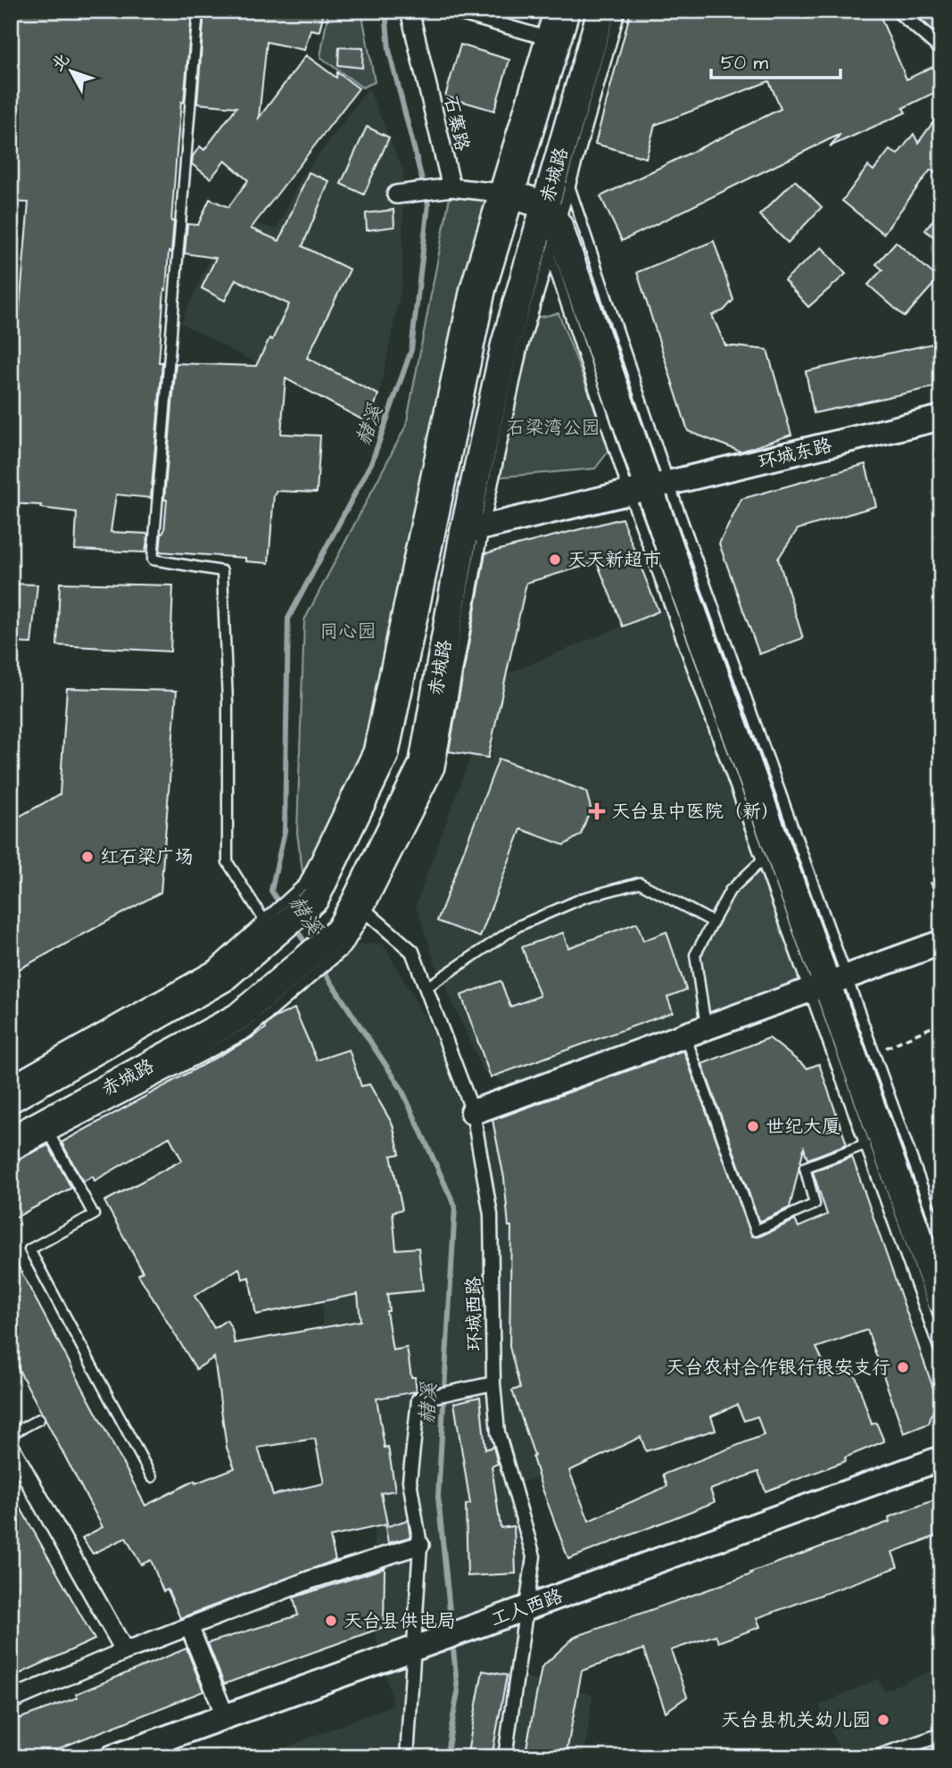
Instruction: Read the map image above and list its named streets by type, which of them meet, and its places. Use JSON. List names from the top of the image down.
{
  "streets": {
    "main road": ["赤城路", "环城东路", "工人西路"],
    "street": ["石寨路", "环城西路"]
  },
  "crossings": [
    ["赤城路", "环城东路"],
    ["赤城路", "环城西路"],
    ["环城西路", "工人西路"]
  ],
  "water": ["赭溪"],
  "parks": ["石梁湾公园", "同心园"],
  "places": {
    "other": [
      "天天新超市",
      "红石梁广场",
      "世纪大厦",
      "天台农村合作银行银安支行",
      "天台县供电局",
      "天台县机关幼儿园"
    ],
    "health": ["天台县中医院（新）"]
  },
  "scale_bar": "50 m",
  "north": "top left"
}
